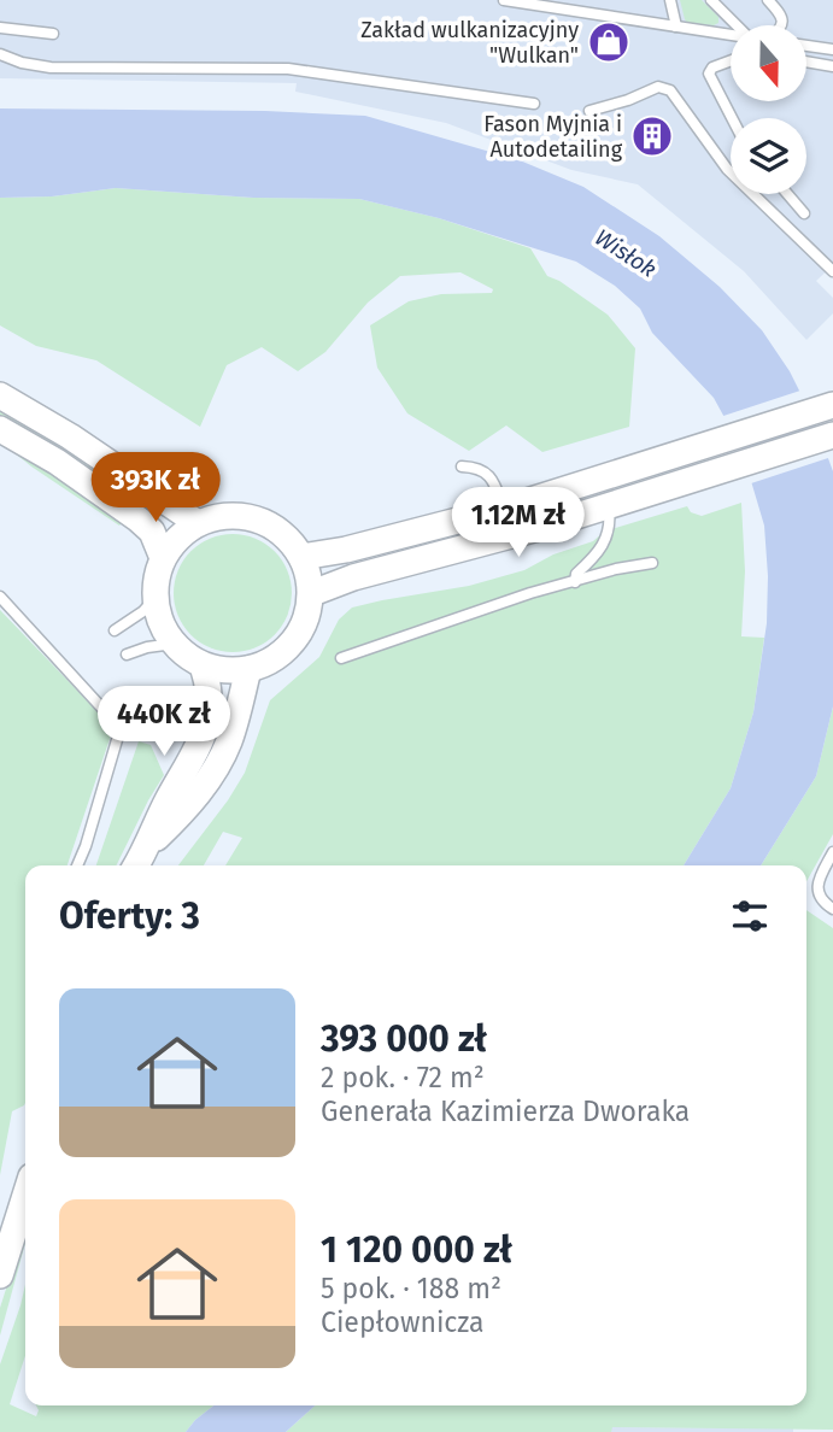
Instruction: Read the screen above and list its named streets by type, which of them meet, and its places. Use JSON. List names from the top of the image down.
{
  "water": ["Wisłok"],
  "places": {
    "shop": ["Zakład wulkanizacyjny \"Wulkan\""],
    "building": ["Fason Myjnia i Autodetailing"]
  },
  "north": "bottom",
  "page": {
    "price": ["393K zł", "1.12M zł", "440K zł"],
    "heading": "Oferty: 3",
    "list": [
      {
        "name": "393 000 zł",
        "note": "2 pok. · 72 m² · Generała Kazimierza Dworaka"
      },
      {
        "name": "1 120 000 zł",
        "note": "5 pok. · 188 m² · Ciepłownicza"
      }
    ]
  }
}
